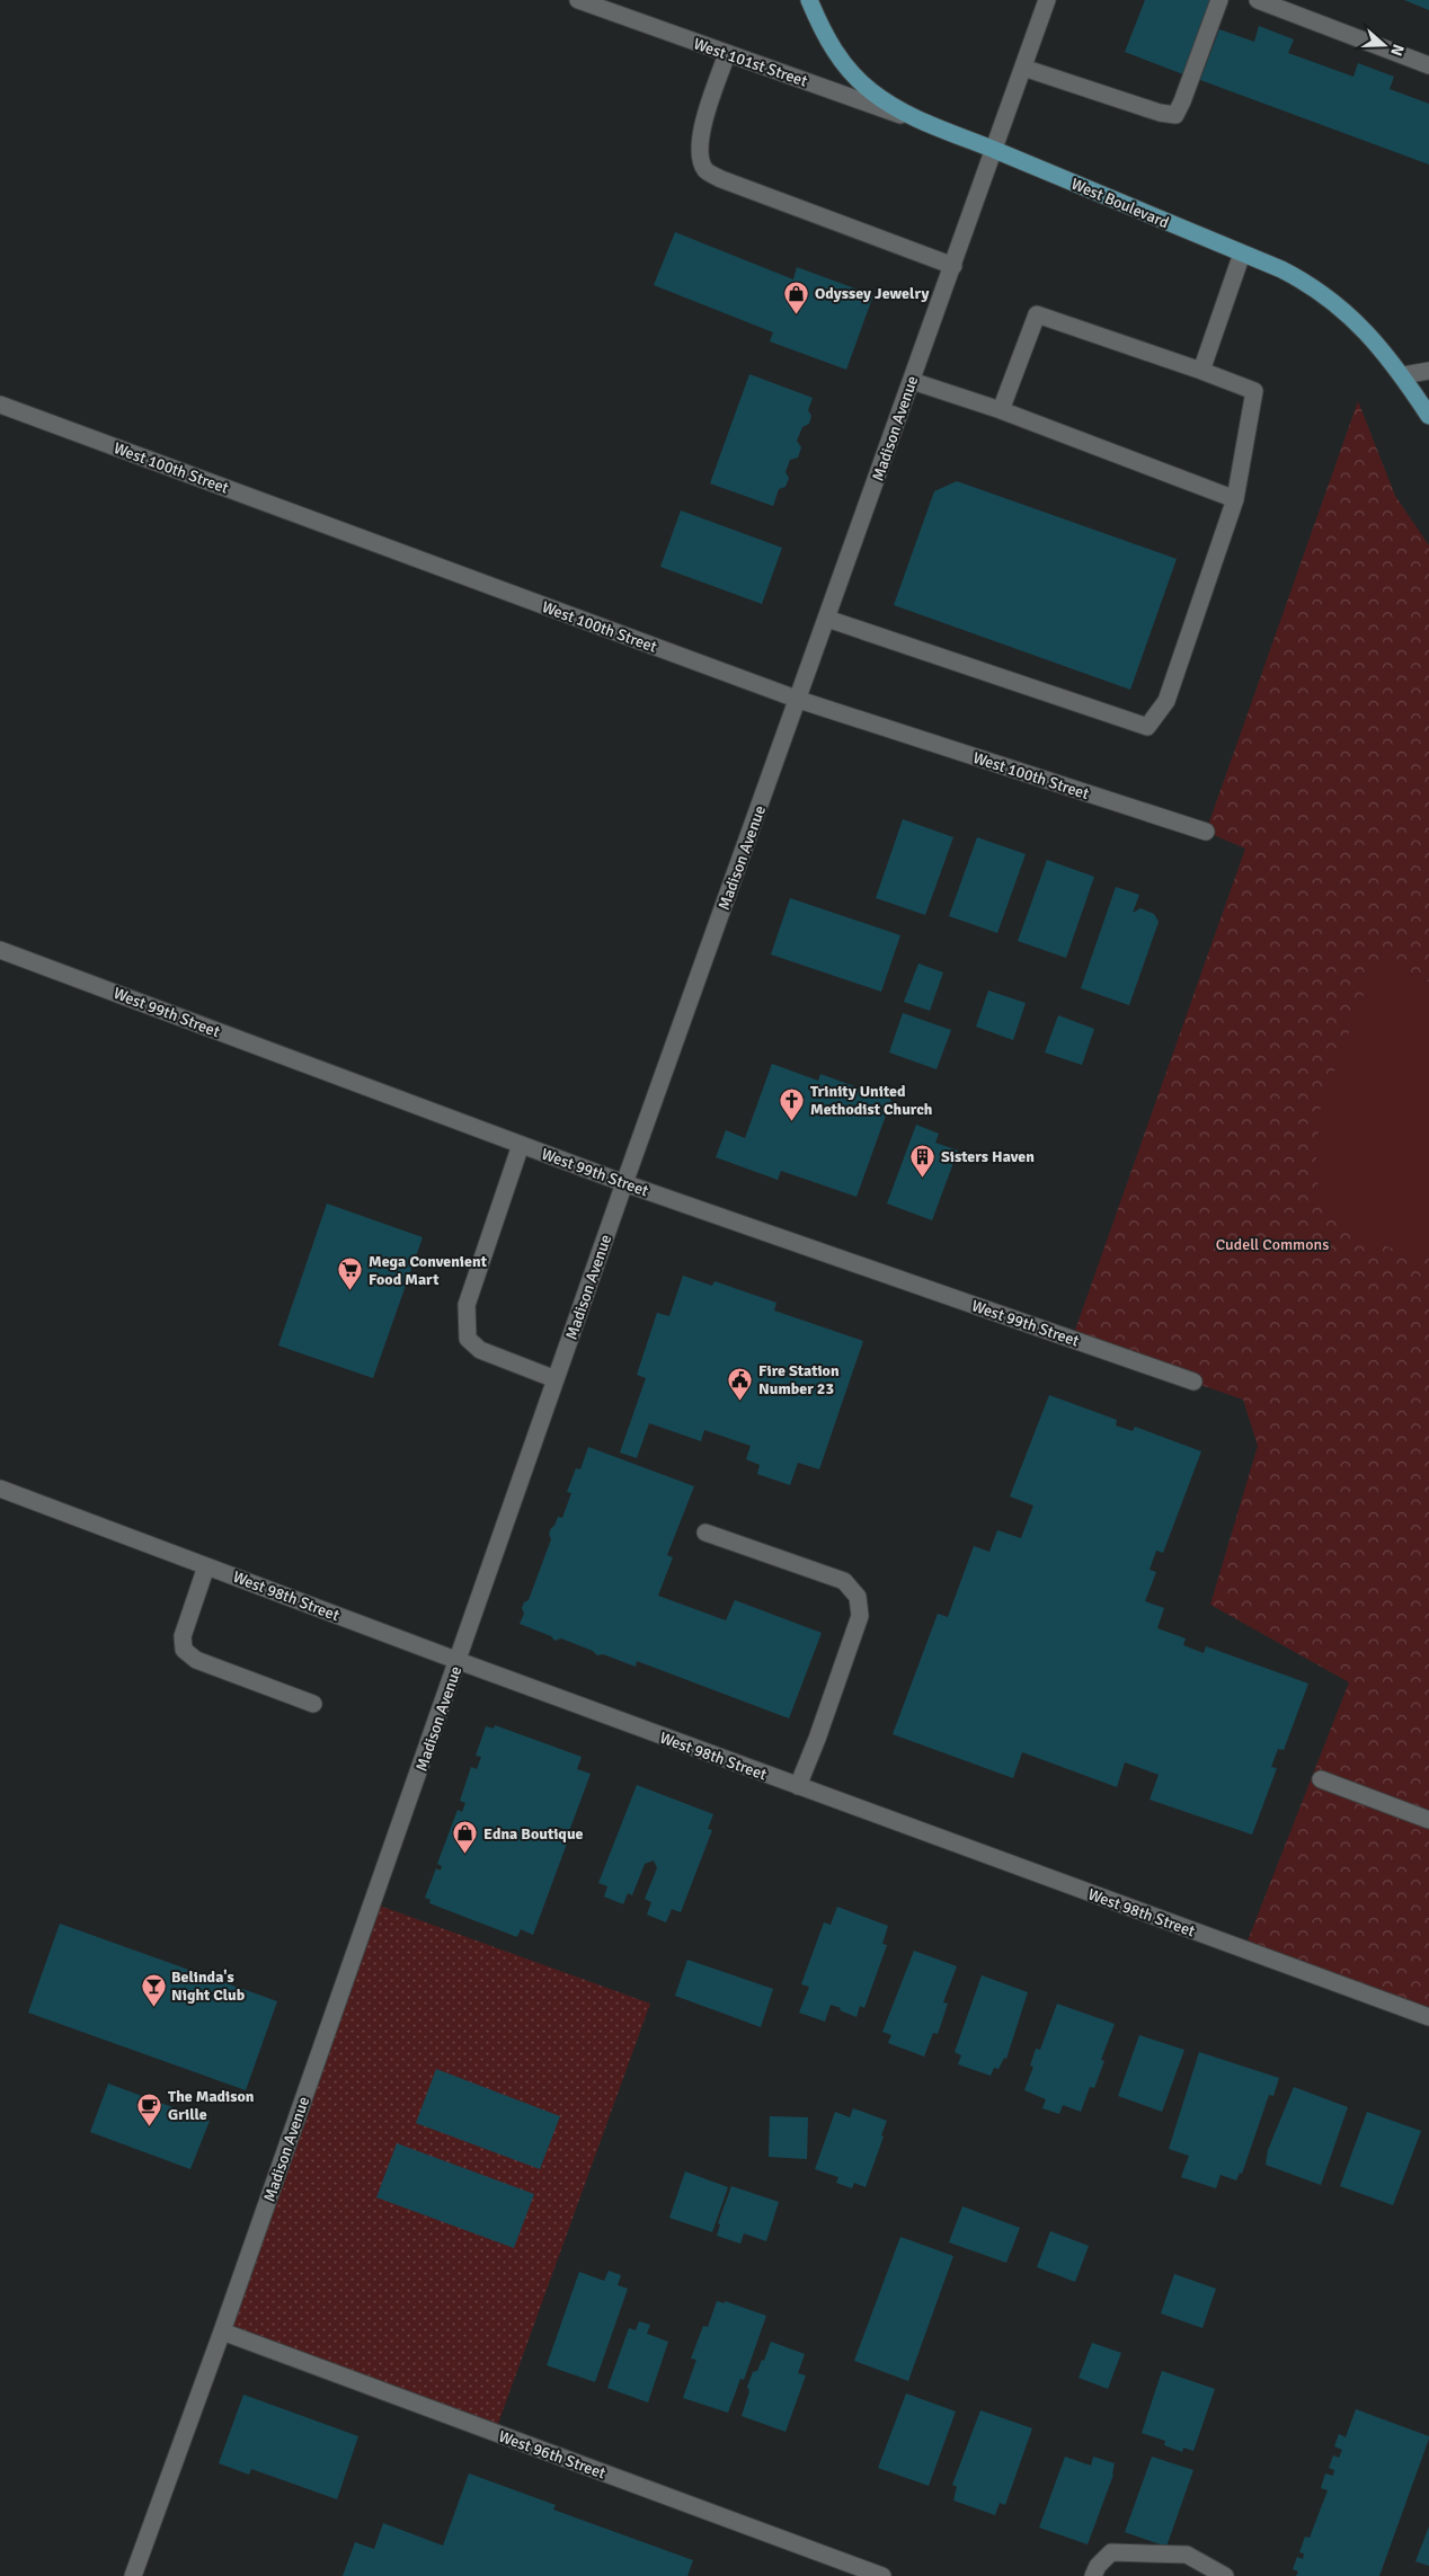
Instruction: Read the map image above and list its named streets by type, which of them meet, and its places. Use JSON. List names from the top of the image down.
{
  "streets": {
    "main road": ["West Boulevard"],
    "street": [
      "West 101st Street",
      "Madison Avenue",
      "West 100th Street",
      "West 99th Street",
      "West 98th Street",
      "West 96th Street"
    ]
  },
  "crossings": [
    ["West 101st Street", "West Boulevard"],
    ["West Boulevard", "Madison Avenue"],
    ["Madison Avenue", "West 100th Street"],
    ["Madison Avenue", "West 99th Street"],
    ["Madison Avenue", "West 98th Street"],
    ["Madison Avenue", "West 96th Street"]
  ],
  "parks": ["Cudell Commons"],
  "places": {
    "shop": ["Odyssey Jewelry", "Edna Boutique"],
    "church": ["Trinity United Methodist Church"],
    "building": ["Sisters Haven"],
    "supermarket": ["Mega Convenient Food Mart"],
    "public building": ["Fire Station Number 23"],
    "bar": ["Belinda's Night Club"],
    "cafe": ["The Madison Grille"]
  },
  "north": "right"
}
